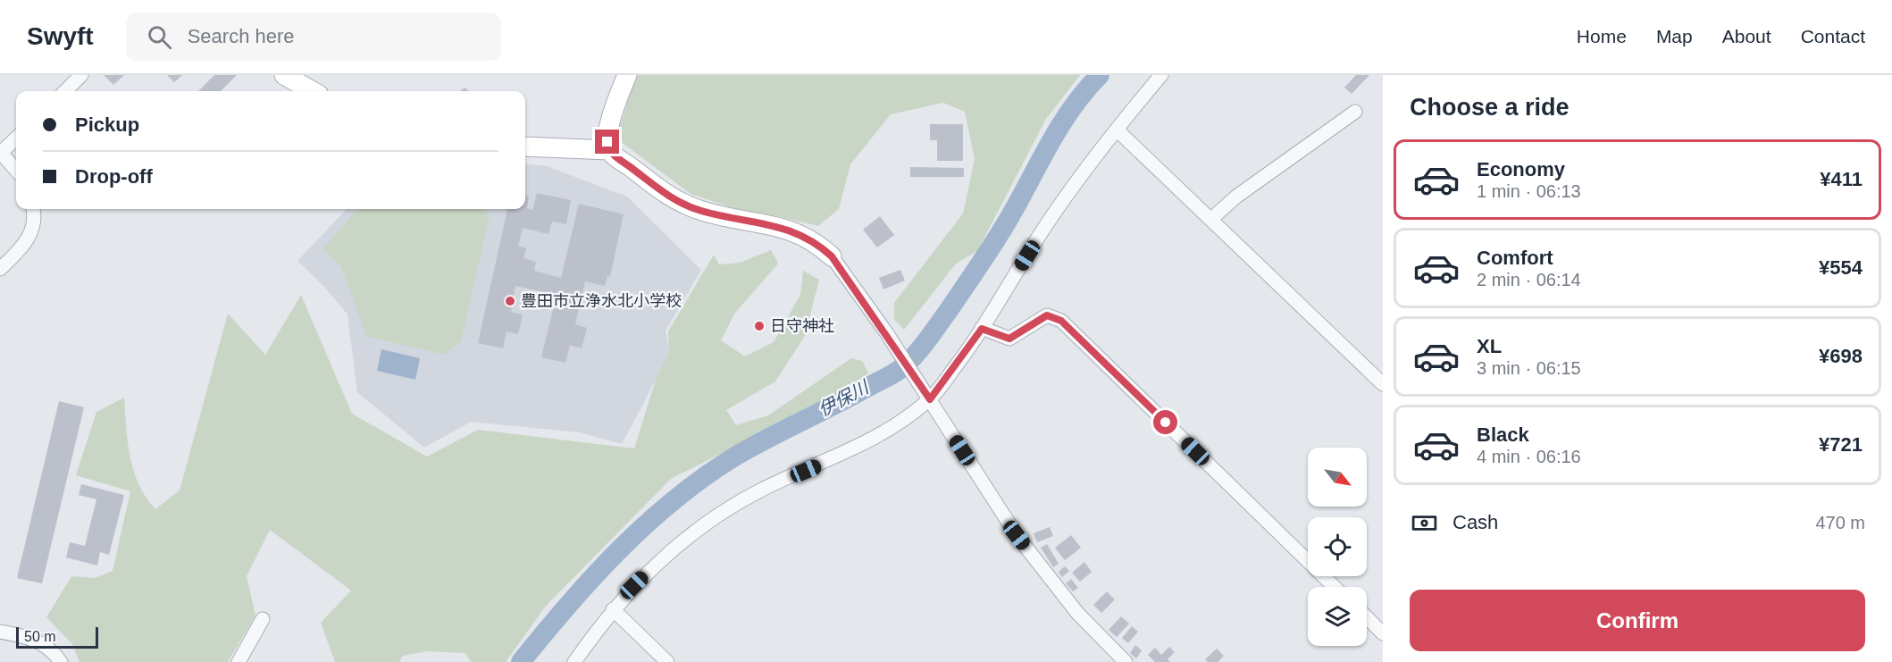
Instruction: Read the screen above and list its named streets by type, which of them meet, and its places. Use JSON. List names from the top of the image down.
{
  "water": ["伊保川"],
  "places": ["豊田市立浄水北小学校", "日守神社"],
  "scale_bar": "50 m",
  "north": "bottom right",
  "page": {
    "header": "Swyft",
    "search": "Search here",
    "nav": [
      "Home",
      "Map",
      "About",
      "Contact"
    ],
    "heading": "Choose a ride",
    "banner": ["Pickup", "Drop-off"],
    "list": [
      {
        "name": "Economy",
        "note": "1 min · 06:13",
        "value": "¥411"
      },
      {
        "name": "Comfort",
        "note": "2 min · 06:14",
        "value": "¥554"
      },
      {
        "name": "XL",
        "note": "3 min · 06:15",
        "value": "¥698"
      },
      {
        "name": "Black",
        "note": "4 min · 06:16",
        "value": "¥721"
      }
    ],
    "pay": ["Cash", "470 m"],
    "buttons": "Confirm",
    "scale": "50 m"
  }
}
